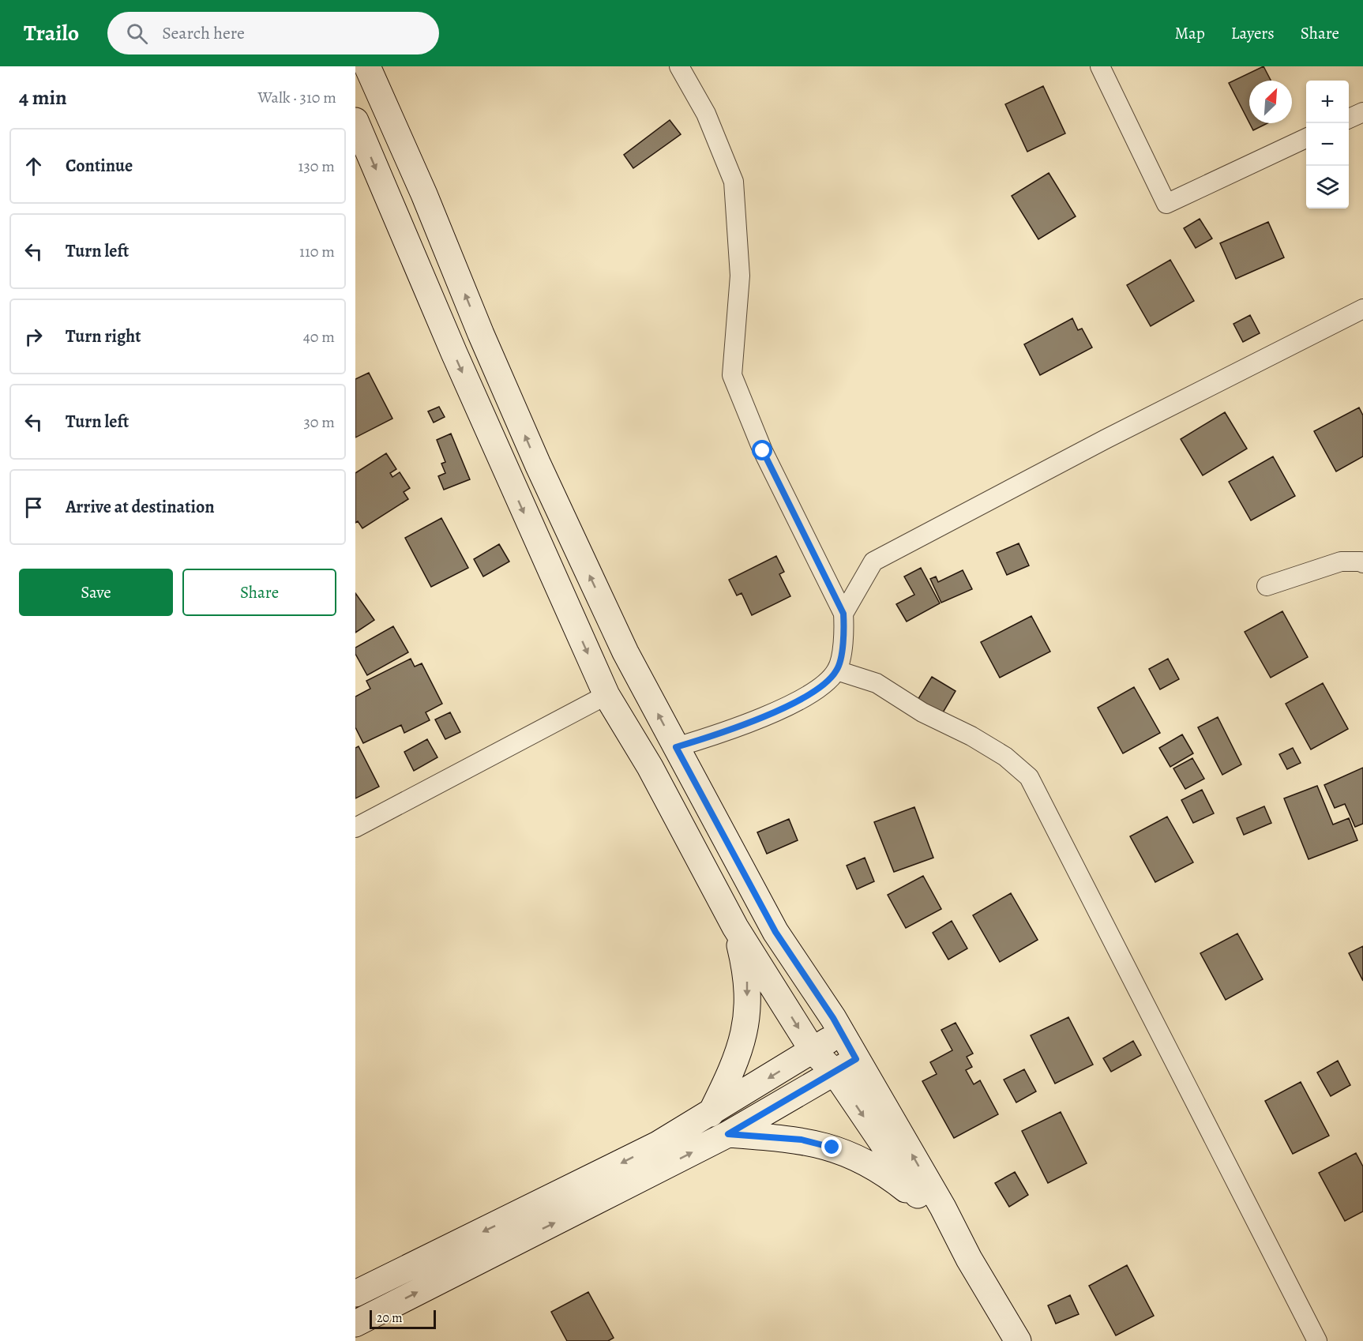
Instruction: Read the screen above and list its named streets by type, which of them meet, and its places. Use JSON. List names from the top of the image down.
{
  "scale_bar": "20 m",
  "north": "top right",
  "page": {
    "header": "Trailo",
    "search": "Search here",
    "nav": ["Map", "Layers", "Share"],
    "heading": ["4 min", "Walk · 310 m"],
    "map_buttons": ["+", "−"],
    "list": [
      ["Continue", "130 m"],
      ["Turn left", "110 m"],
      ["Turn right", "40 m"],
      ["Turn left", "30 m"],
      "Arrive at destination"
    ],
    "buttons": ["Save", "Share"],
    "scale": "20 m"
  }
}
